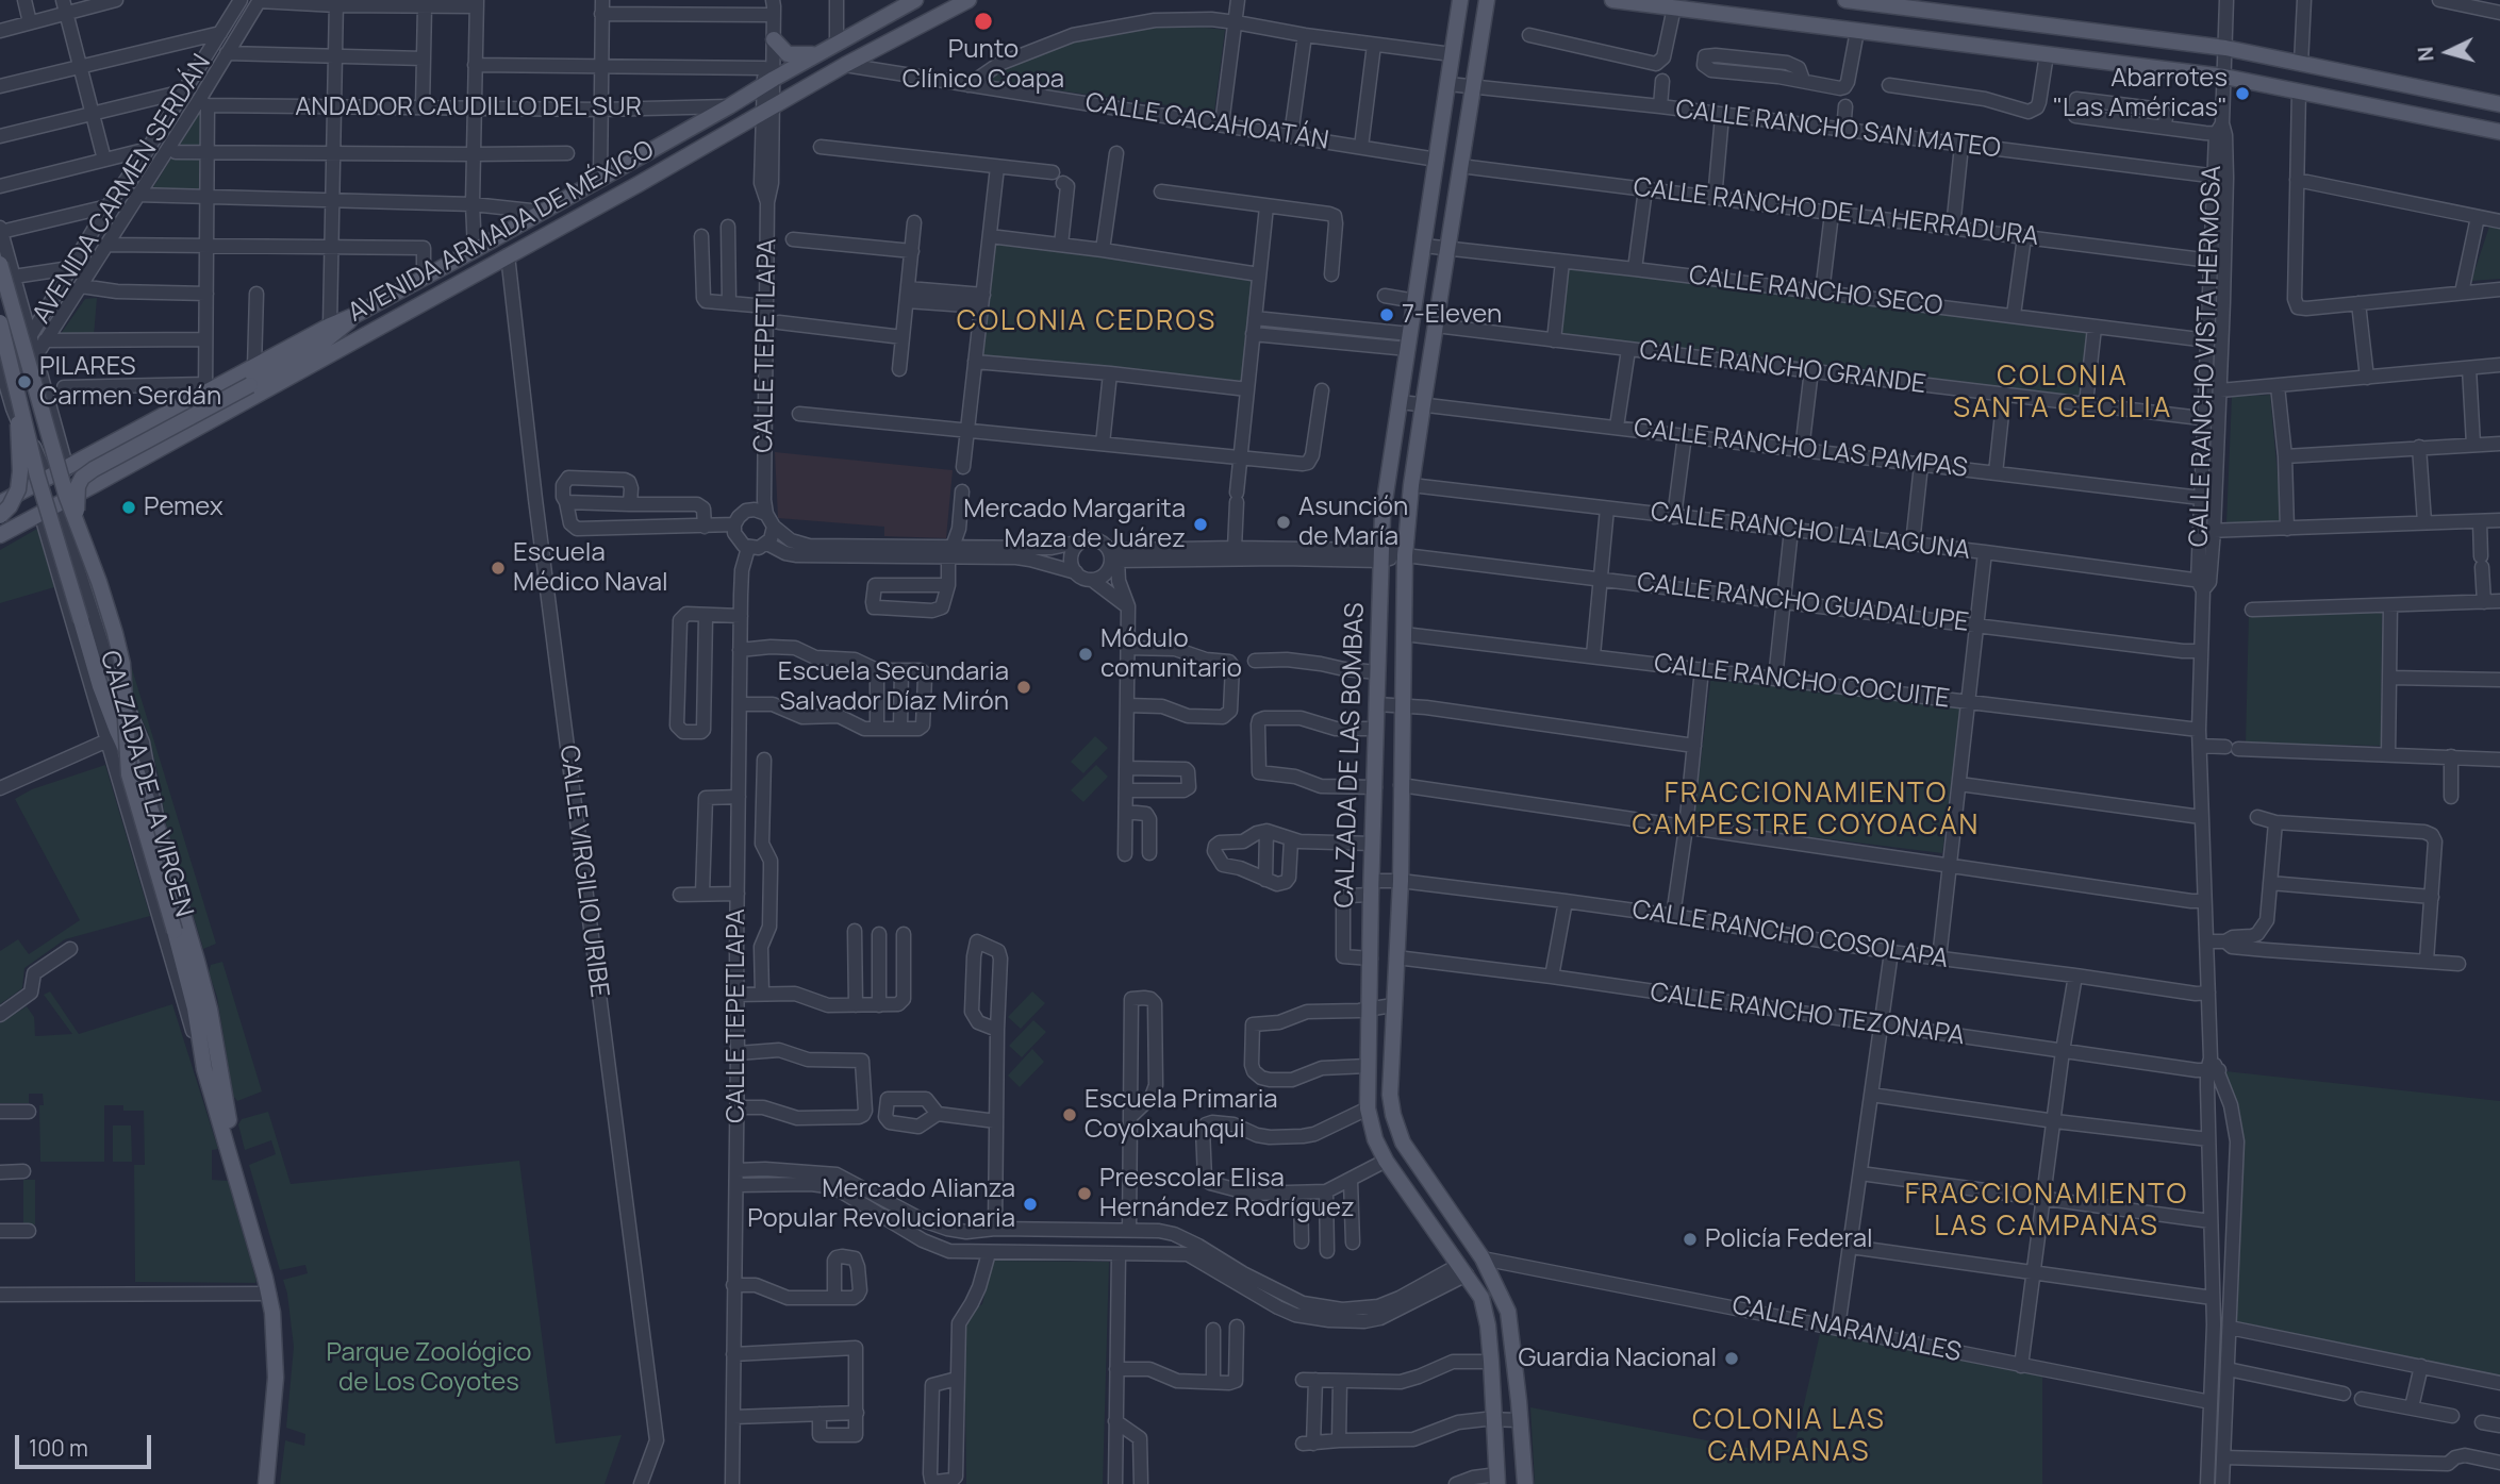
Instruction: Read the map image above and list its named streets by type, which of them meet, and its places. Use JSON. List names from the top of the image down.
{
  "streets": {
    "main road": ["AVENIDA ARMADA DE MÉXICO", "CALZADA DE LAS BOMBAS", "CALZADA DE LA VIRGEN"],
    "street": [
      "ANDADOR CAUDILLO DEL SUR",
      "CALLE CACAHOATÁN",
      "CALLE RANCHO SAN MATEO",
      "AVENIDA CARMEN SERDÁN",
      "CALLE RANCHO DE LA HERRADURA",
      "CALLE RANCHO SECO",
      "CALLE TEPETLAPA",
      "CALLE RANCHO VISTA HERMOSA",
      "CALLE RANCHO GRANDE",
      "CALLE RANCHO LAS PAMPAS",
      "CALLE RANCHO LA LAGUNA",
      "CALLE RANCHO GUADALUPE",
      "CALLE RANCHO COCUITE",
      "CALLE VIRGILIO URIBE",
      "CALLE RANCHO COSOLAPA",
      "CALLE RANCHO TEZONAPA",
      "CALLE NARANJALES"
    ]
  },
  "crossings": [
    ["ANDADOR CAUDILLO DEL SUR", "AVENIDA CARMEN SERDÁN"],
    ["ANDADOR CAUDILLO DEL SUR", "AVENIDA ARMADA DE MÉXICO"],
    ["CALLE CACAHOATÁN", "AVENIDA ARMADA DE MÉXICO"],
    ["CALLE CACAHOATÁN", "CALZADA DE LAS BOMBAS"],
    ["CALLE RANCHO SAN MATEO", "CALLE RANCHO VISTA HERMOSA"],
    ["CALLE RANCHO SAN MATEO", "CALZADA DE LAS BOMBAS"],
    ["AVENIDA CARMEN SERDÁN", "CALZADA DE LA VIRGEN"],
    ["CALLE RANCHO DE LA HERRADURA", "CALLE RANCHO VISTA HERMOSA"],
    ["CALLE RANCHO DE LA HERRADURA", "CALZADA DE LAS BOMBAS"],
    ["AVENIDA ARMADA DE MÉXICO", "CALLE TEPETLAPA"],
    ["AVENIDA ARMADA DE MÉXICO", "CALZADA DE LA VIRGEN"],
    ["AVENIDA ARMADA DE MÉXICO", "CALLE VIRGILIO URIBE"],
    ["CALLE RANCHO SECO", "CALLE RANCHO VISTA HERMOSA"],
    ["CALLE RANCHO SECO", "CALZADA DE LAS BOMBAS"],
    ["CALLE RANCHO VISTA HERMOSA", "CALLE RANCHO GRANDE"],
    ["CALLE RANCHO VISTA HERMOSA", "CALLE RANCHO LAS PAMPAS"],
    ["CALLE RANCHO VISTA HERMOSA", "CALLE RANCHO LA LAGUNA"],
    ["CALLE RANCHO VISTA HERMOSA", "CALLE RANCHO GUADALUPE"],
    ["CALLE RANCHO VISTA HERMOSA", "CALLE RANCHO COCUITE"],
    ["CALLE RANCHO VISTA HERMOSA", "CALLE RANCHO COSOLAPA"],
    ["CALLE RANCHO VISTA HERMOSA", "CALLE RANCHO TEZONAPA"],
    ["CALLE RANCHO VISTA HERMOSA", "CALLE NARANJALES"],
    ["CALLE RANCHO GRANDE", "CALZADA DE LAS BOMBAS"],
    ["CALLE RANCHO LAS PAMPAS", "CALZADA DE LAS BOMBAS"],
    ["CALLE RANCHO LA LAGUNA", "CALZADA DE LAS BOMBAS"],
    ["CALLE RANCHO GUADALUPE", "CALZADA DE LAS BOMBAS"],
    ["CALLE RANCHO COCUITE", "CALZADA DE LAS BOMBAS"],
    ["CALZADA DE LAS BOMBAS", "CALLE RANCHO COSOLAPA"],
    ["CALZADA DE LAS BOMBAS", "CALLE RANCHO TEZONAPA"],
    ["CALZADA DE LAS BOMBAS", "CALLE NARANJALES"]
  ],
  "districts": [
    "COLONIA CEDROS",
    "COLONIA SANTA CECILIA",
    "FRACCIONAMIENTO CAMPESTRE COYOACÁN",
    "FRACCIONAMIENTO LAS CAMPANAS",
    "COLONIA LAS CAMPANAS"
  ],
  "parks": ["Parque Zoológico de Los Coyotes"],
  "places": [
    "Punto Clínico Coapa",
    "Abarrotes \"Las Américas\"",
    "7-Eleven",
    "PILARES Carmen Serdán",
    "Pemex",
    "Asunción de María",
    "Mercado Margarita Maza de Juárez",
    "Escuela Médico Naval",
    "Módulo comunitario",
    "Escuela Secundaria Salvador Díaz Mirón",
    "Escuela Primaria Coyolxauhqui",
    "Preescolar Elisa Hernández Rodríguez",
    "Mercado Alianza Popular Revolucionaria",
    "Policía Federal",
    "Guardia Nacional"
  ],
  "scale_bar": "100 m",
  "north": "left"
}
